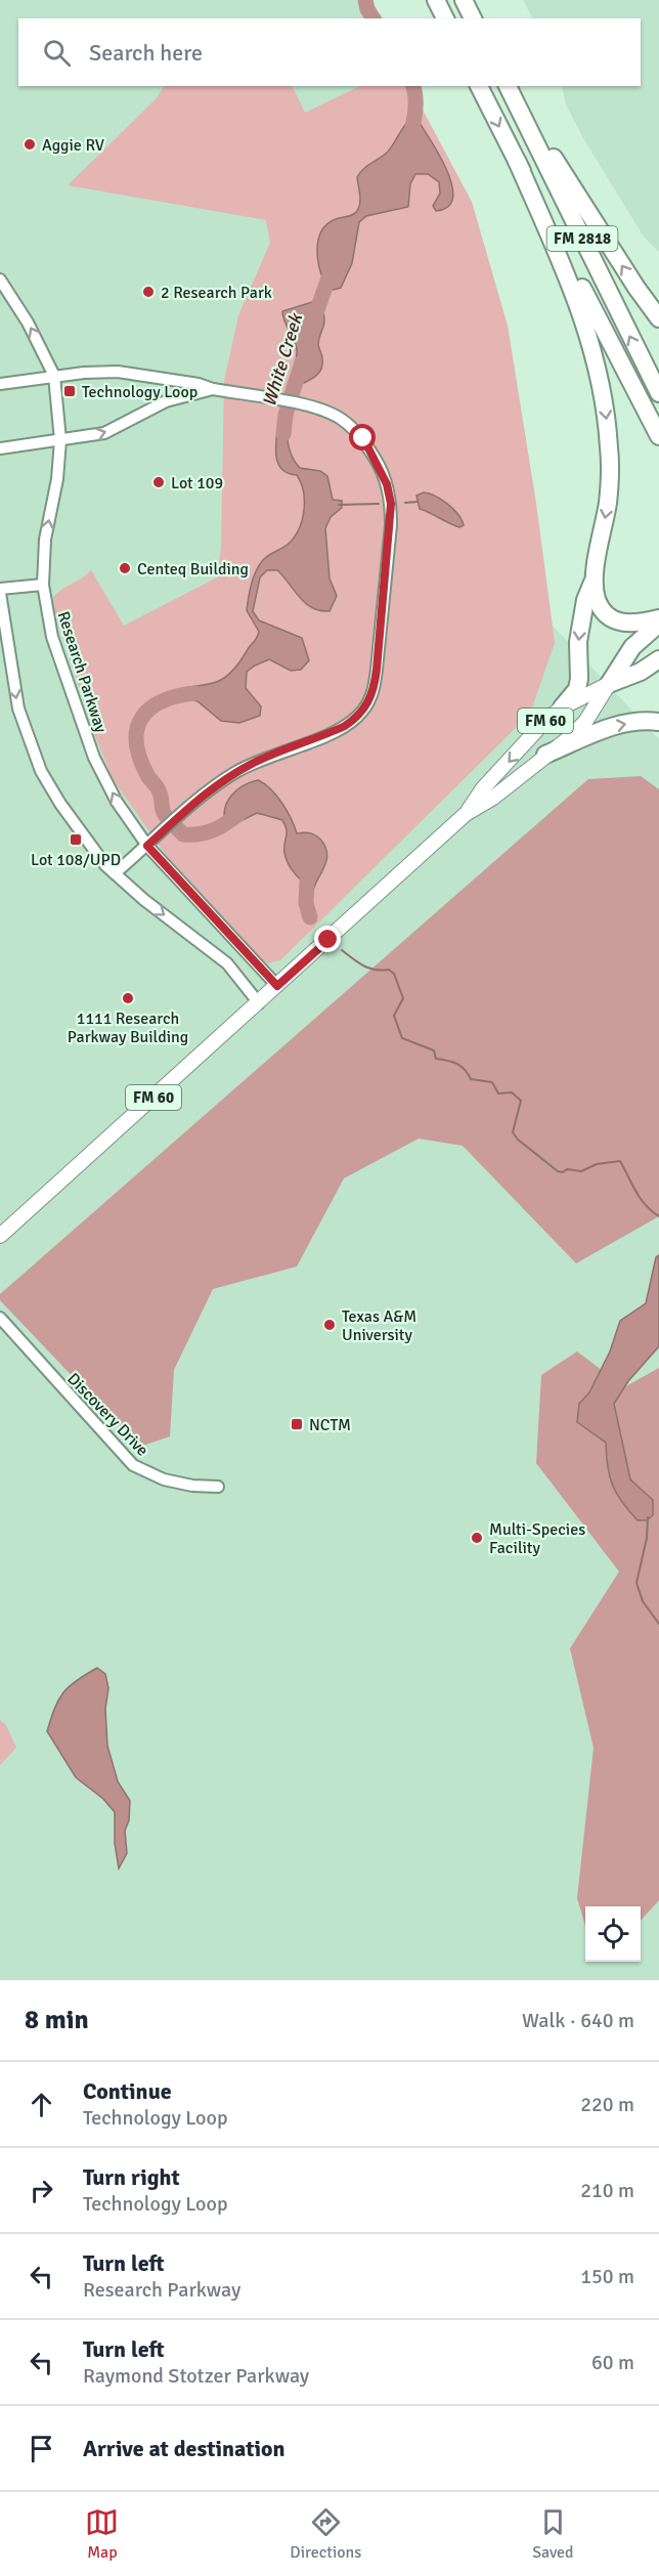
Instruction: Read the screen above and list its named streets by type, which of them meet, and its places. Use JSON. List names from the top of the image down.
{
  "streets": {
    "highway": ["FM 2818", "FM 60"],
    "street": ["Research Parkway", "Discovery Drive"]
  },
  "crossings": [
    ["Research Parkway", "FM 60"]
  ],
  "water": ["White Creek"],
  "places": {
    "other": [
      "Aggie RV",
      "2 Research Park",
      "Lot 109",
      "Centeq Building",
      "1111 Research Parkway Building",
      "Texas A&M University",
      "Multi-Species Facility"
    ],
    "transit": ["Technology Loop", "Lot 108/UPD", "NCTM"]
  },
  "page": {
    "search": "Search here",
    "heading": ["8 min", "Walk · 640 m"],
    "list": [
      ["Continue", "Technology Loop", "220 m"],
      ["Turn right", "Technology Loop", "210 m"],
      ["Turn left", "Research Parkway", "150 m"],
      ["Turn left", "Raymond Stotzer Parkway", "60 m"],
      "Arrive at destination"
    ],
    "nav": ["Map", "Directions", "Saved"]
  }
}
